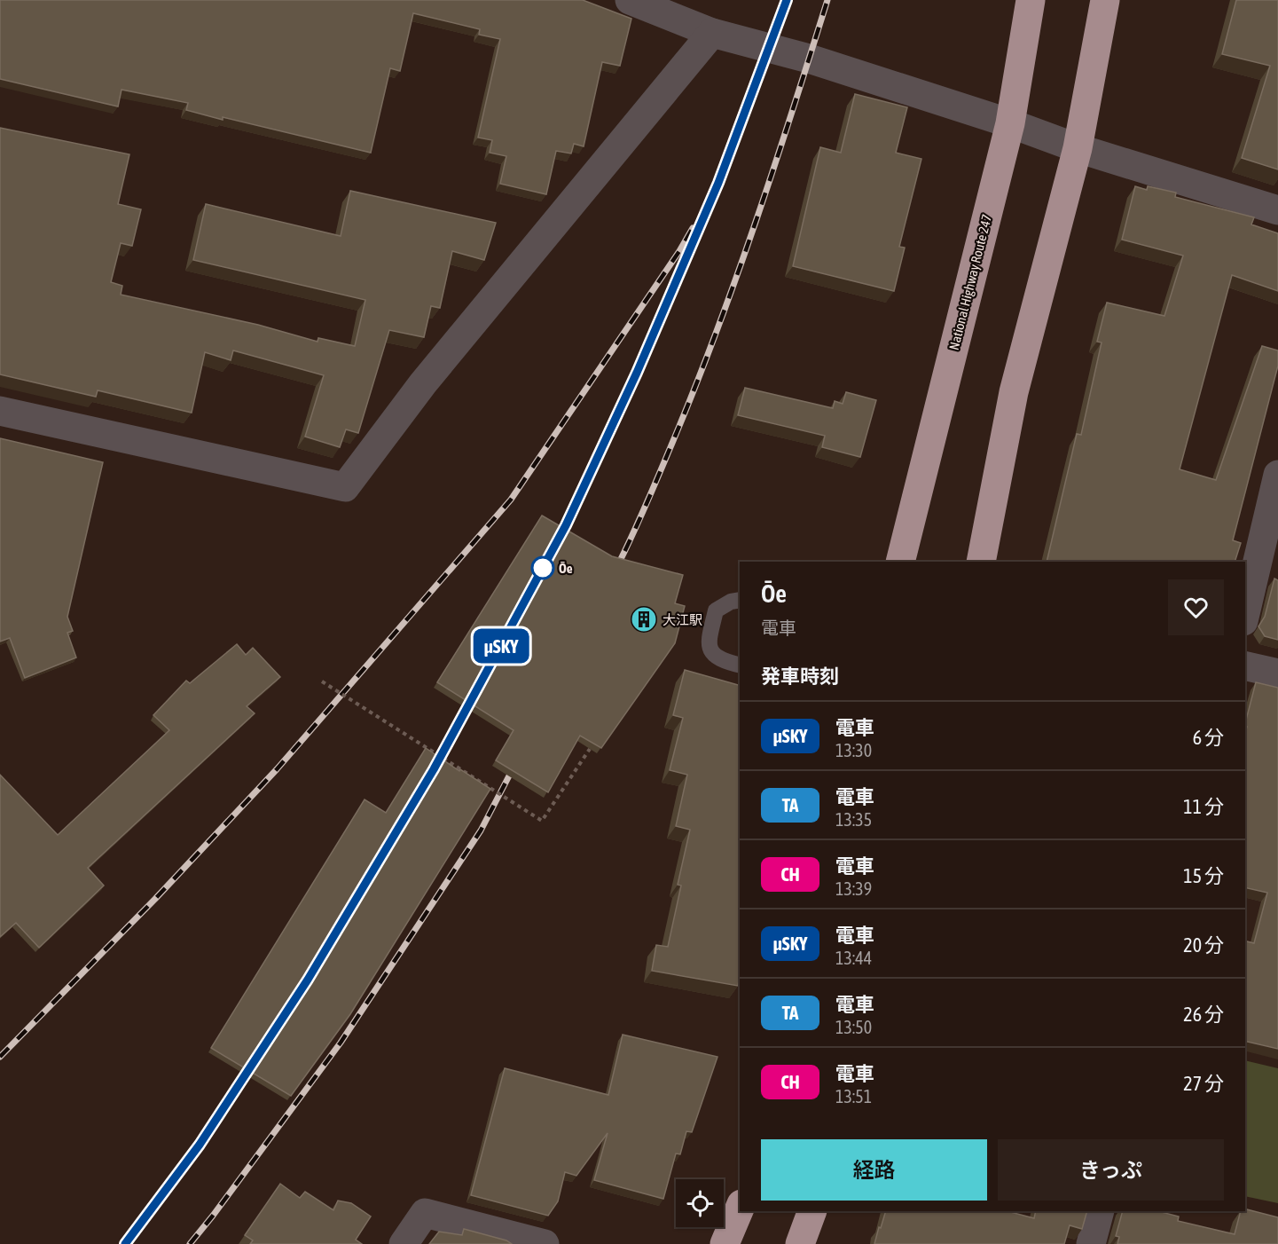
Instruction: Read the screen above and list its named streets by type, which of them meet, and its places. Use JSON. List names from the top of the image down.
{
  "streets": {
    "highway": ["National Highway Route 247"]
  },
  "places": {
    "other": ["Ōe"],
    "building": ["大江駅"]
  },
  "page": {
    "on_map": "μSKY",
    "heading": [
      ["Ōe", "電車"],
      "発車時刻"
    ],
    "list": [
      {
        "mark": "μSKY",
        "name": "電車",
        "note": "13:30",
        "value": "6 分"
      },
      {
        "mark": "TA",
        "name": "電車",
        "note": "13:35",
        "value": "11 分"
      },
      {
        "mark": "CH",
        "name": "電車",
        "note": "13:39",
        "value": "15 分"
      },
      {
        "mark": "μSKY",
        "name": "電車",
        "note": "13:44",
        "value": "20 分"
      },
      {
        "mark": "TA",
        "name": "電車",
        "note": "13:50",
        "value": "26 分"
      },
      {
        "mark": "CH",
        "name": "電車",
        "note": "13:51",
        "value": "27 分"
      }
    ],
    "buttons": ["経路", "きっぷ"]
  }
}
